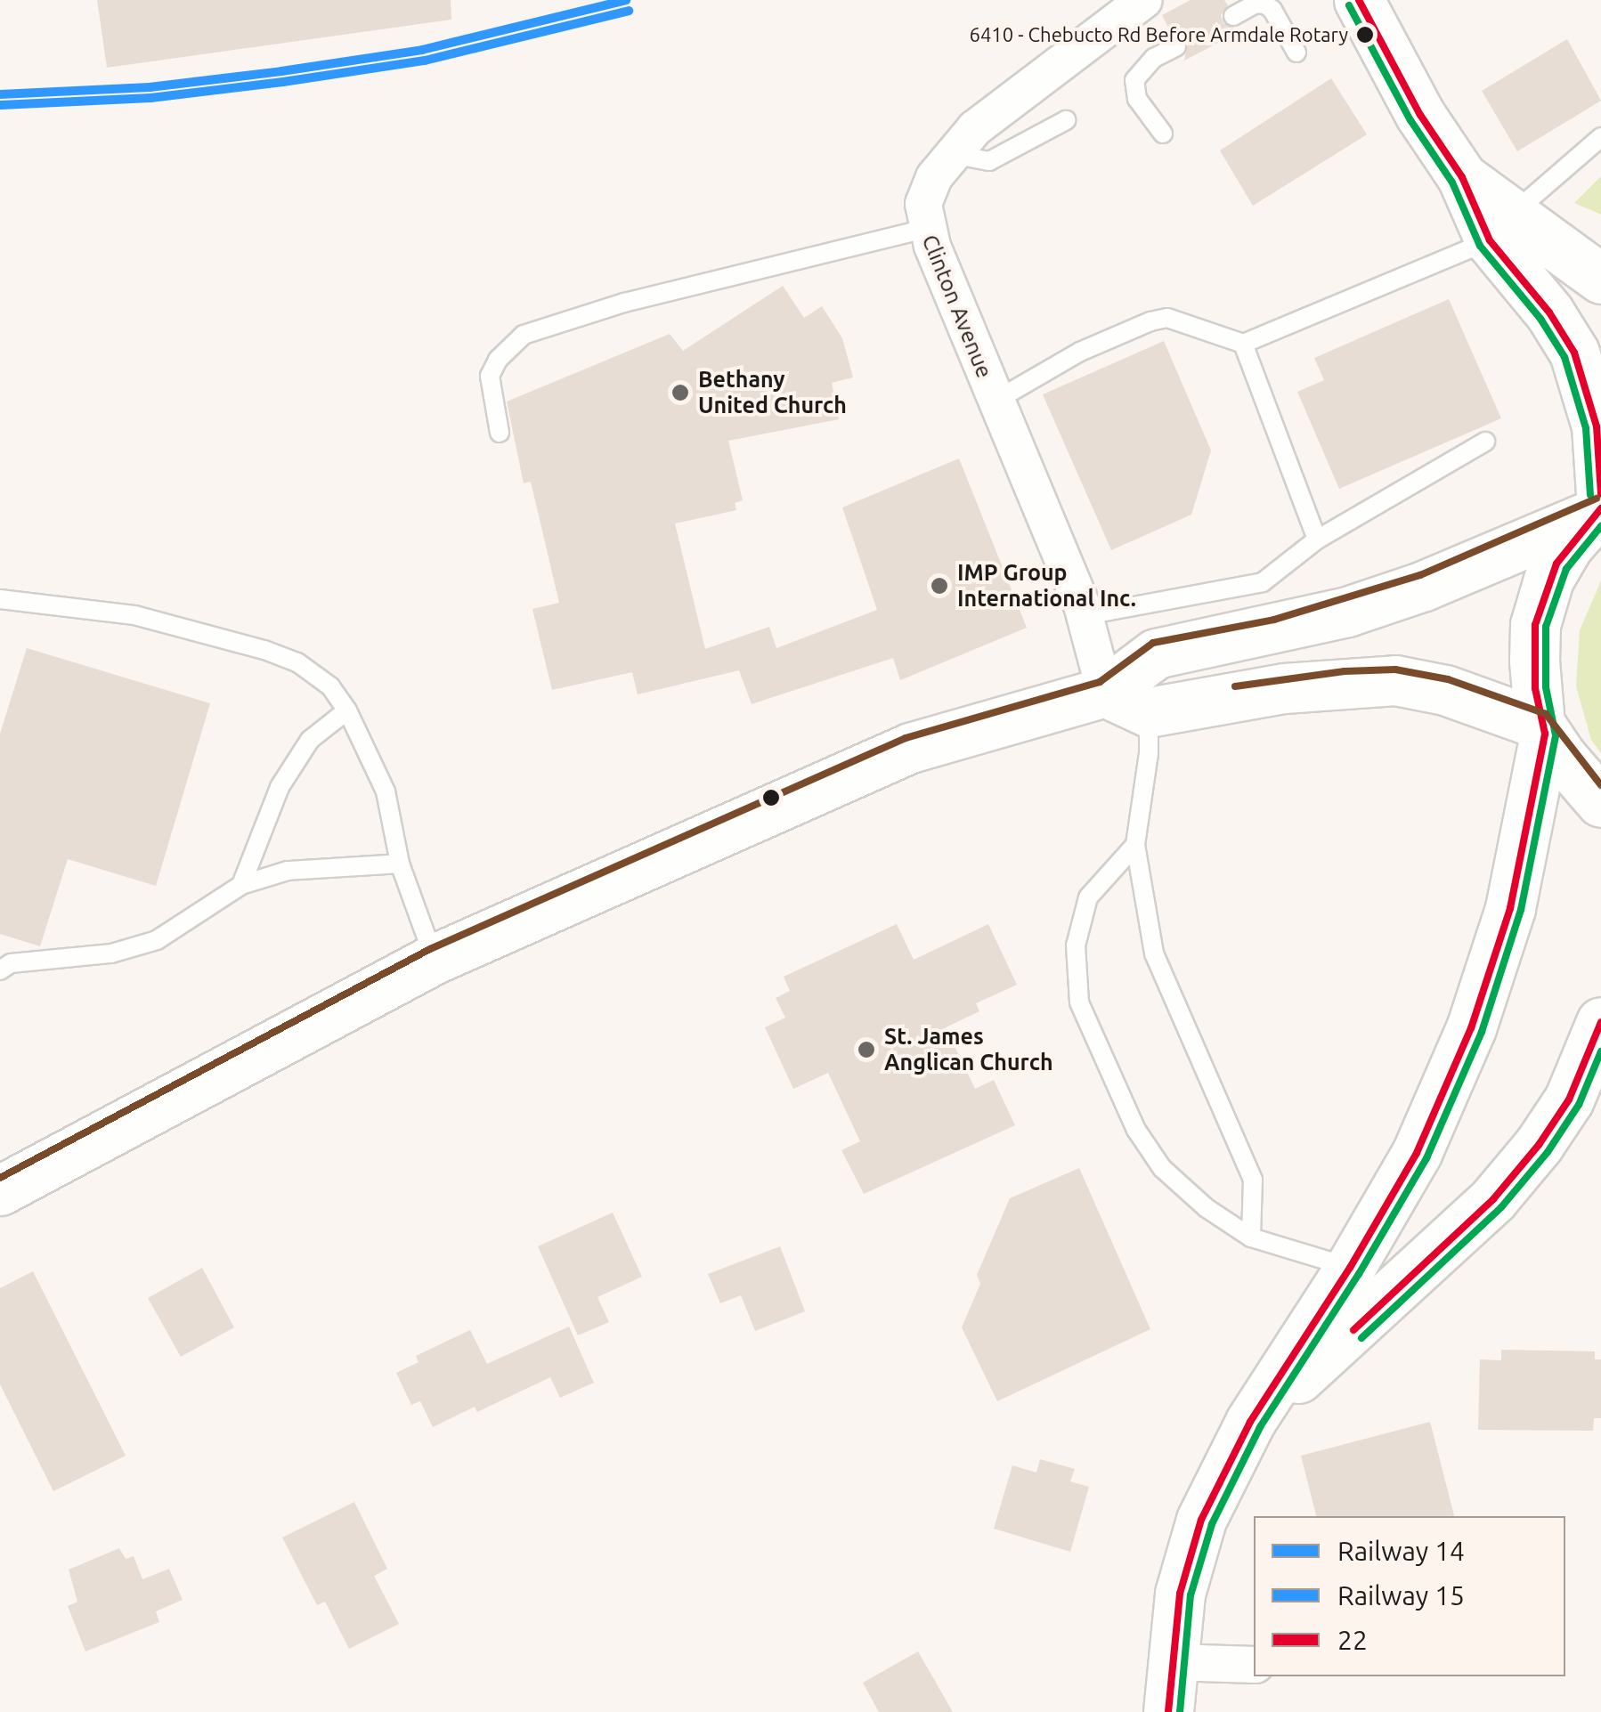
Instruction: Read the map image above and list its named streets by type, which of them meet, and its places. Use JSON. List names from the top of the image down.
{
  "streets": {
    "street": ["Clinton Avenue"]
  },
  "places": [
    "6410 - Chebucto Rd Before Armdale Rotary",
    "Bethany United Church",
    "IMP Group International Inc.",
    "St. James Anglican Church"
  ],
  "lines": [
    "rail line 14",
    "transit line 22",
    "rail line 15",
    "transit line 14"
  ],
  "legend": ["Railway 14", "Railway 15", "22"]
}
